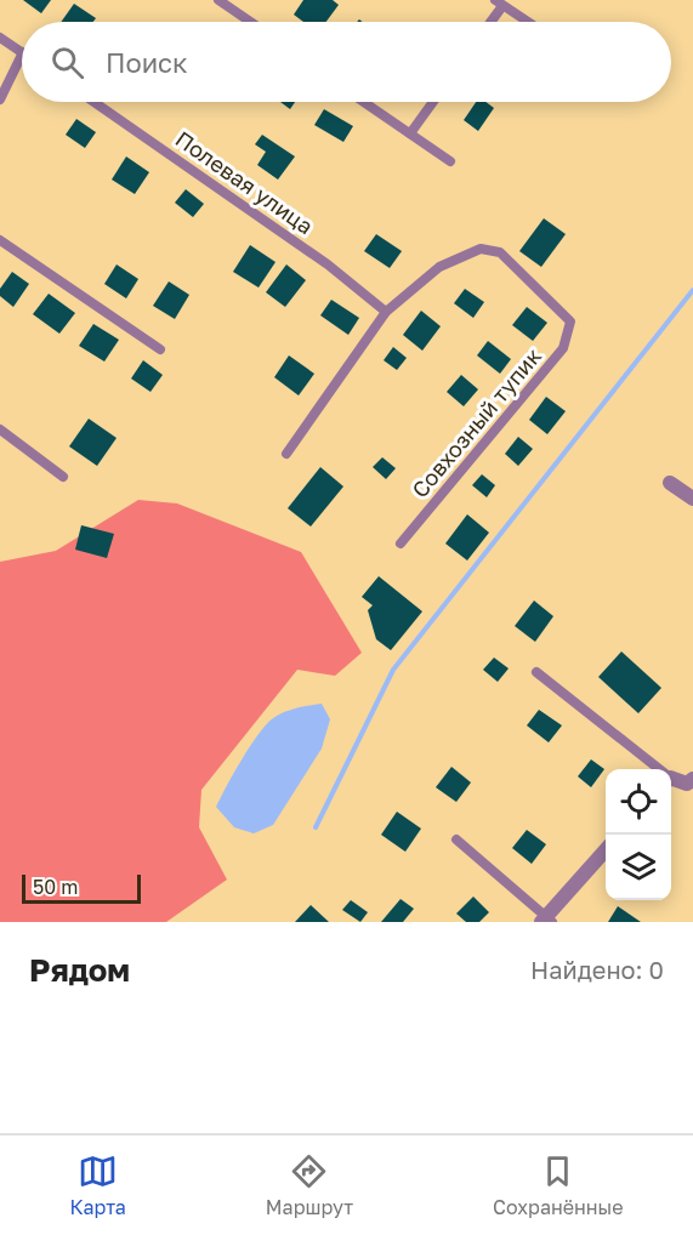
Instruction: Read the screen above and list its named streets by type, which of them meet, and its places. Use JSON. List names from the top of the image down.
{
  "streets": {
    "lane": ["Полевая улица", "Совхозный тупик"]
  },
  "crossings": [
    ["Полевая улица", "Совхозный тупик"]
  ],
  "scale_bar": "50 m",
  "page": {
    "search": "Поиск",
    "scale": "50 m",
    "heading": ["Рядом", "Найдено: 0"],
    "nav": ["Карта", "Маршрут", "Сохранённые"]
  }
}
